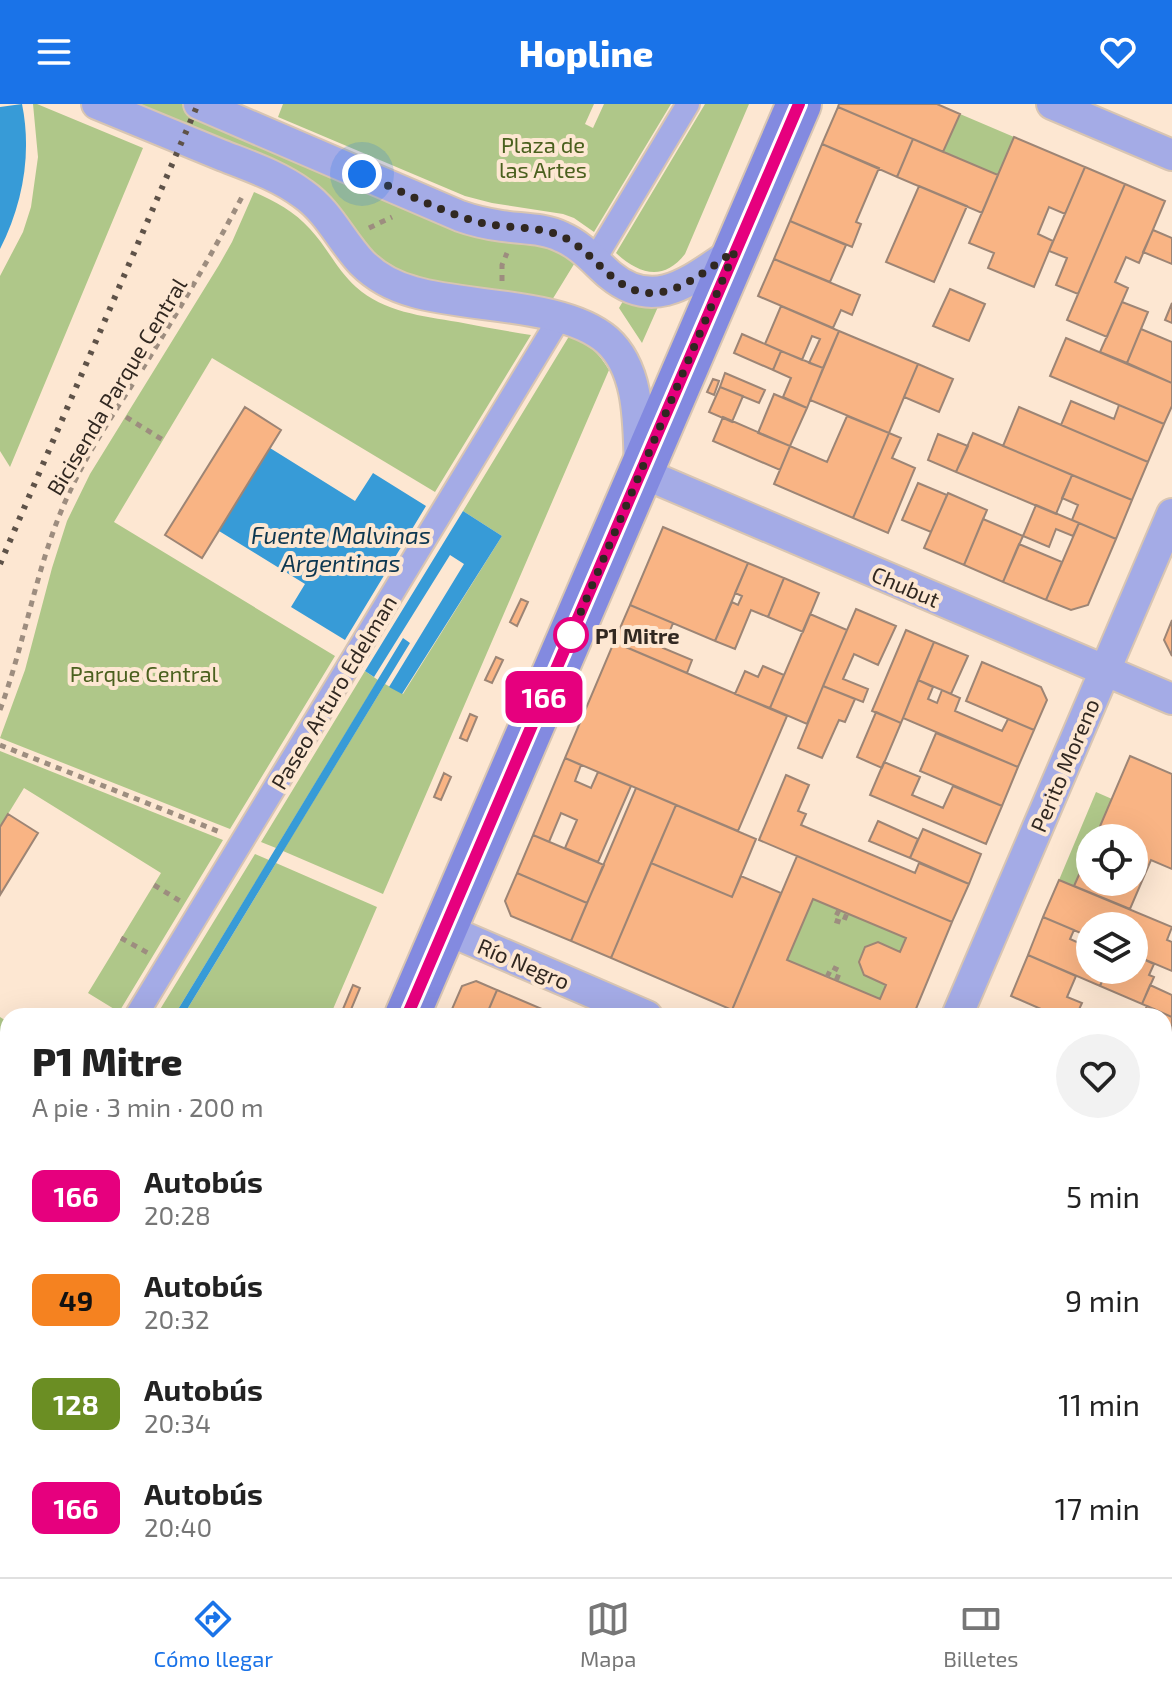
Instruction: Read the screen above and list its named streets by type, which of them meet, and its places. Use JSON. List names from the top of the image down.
{
  "streets": {
    "street": [
      "Chubut",
      "Paseo Arturo Edelman",
      "Perito Moreno",
      "Río Negro"
    ],
    "path": ["Bicisenda Parque Central"]
  },
  "crossings": [
    ["Chubut", "Perito Moreno"]
  ],
  "water": ["Fuente Malvinas Argentinas"],
  "parks": ["Plaza de las Artes", "Parque Central"],
  "places": ["P1 Mitre"],
  "lines": ["bus line 166"],
  "page": {
    "header": "Hopline",
    "on_map": "166",
    "heading": ["P1 Mitre", "A pie · 3 min · 200 m"],
    "list": [
      {
        "mark": "166",
        "name": "Autobús",
        "note": "20:28",
        "value": "5 min"
      },
      {
        "mark": "49",
        "name": "Autobús",
        "note": "20:32",
        "value": "9 min"
      },
      {
        "mark": "128",
        "name": "Autobús",
        "note": "20:34",
        "value": "11 min"
      },
      {
        "mark": "166",
        "name": "Autobús",
        "note": "20:40",
        "value": "17 min"
      }
    ],
    "tabs": ["Cómo llegar", "Mapa", "Billetes"]
  }
}
